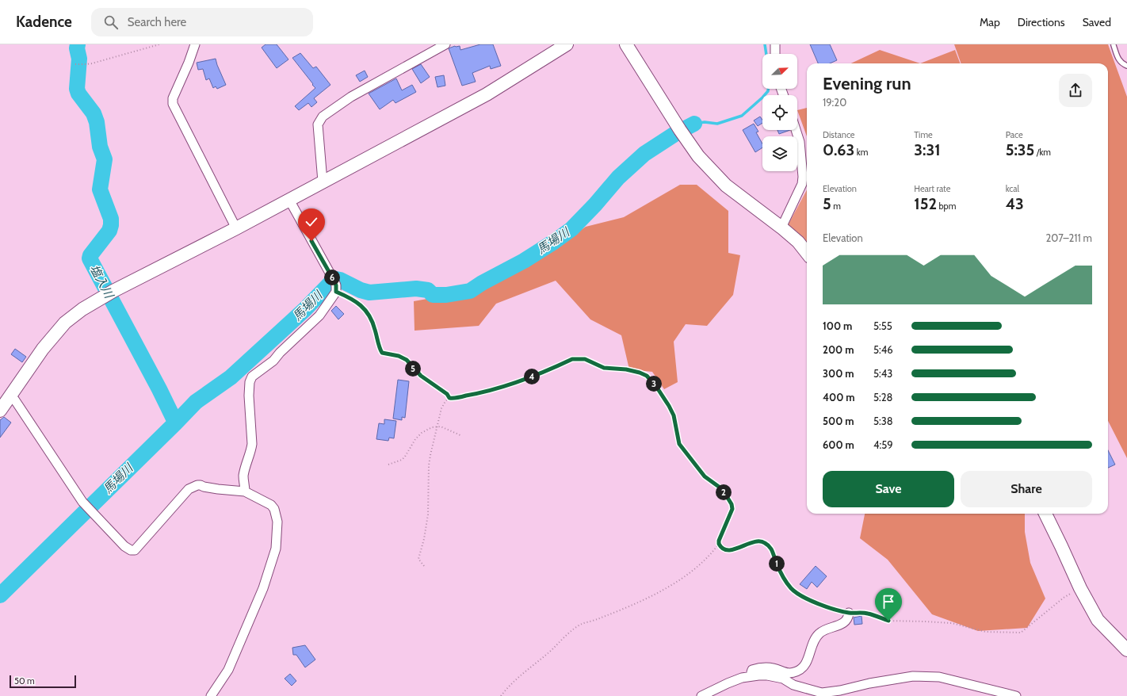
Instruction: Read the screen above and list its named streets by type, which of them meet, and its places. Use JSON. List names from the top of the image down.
{
  "water": ["馬場川", "塩入川"],
  "scale_bar": "50 m",
  "north": "top right",
  "page": {
    "header": "Kadence",
    "search": "Search here",
    "nav": ["Map", "Directions", "Saved"],
    "heading": ["Evening run", "19:20"],
    "stats": [
      ["Distance", "0.63 km"],
      ["Time", "3:31"],
      ["Pace", "5:35 /km"],
      ["Elevation", "5 m"],
      ["Heart rate", "152 bpm"],
      ["kcal", "43"]
    ],
    "chart": ["Elevation", "207–211 m"],
    "pins": [
      "6",
      "5",
      "4",
      "3",
      "2",
      "1"
    ],
    "list": [
      {
        "name": "100 m",
        "note": "5:55"
      },
      {
        "name": "200 m",
        "note": "5:46"
      },
      {
        "name": "300 m",
        "note": "5:43"
      },
      {
        "name": "400 m",
        "note": "5:28"
      },
      {
        "name": "500 m",
        "note": "5:38"
      },
      {
        "name": "600 m",
        "note": "4:59"
      }
    ],
    "buttons": ["Save", "Share"],
    "scale": "50 m"
  }
}
